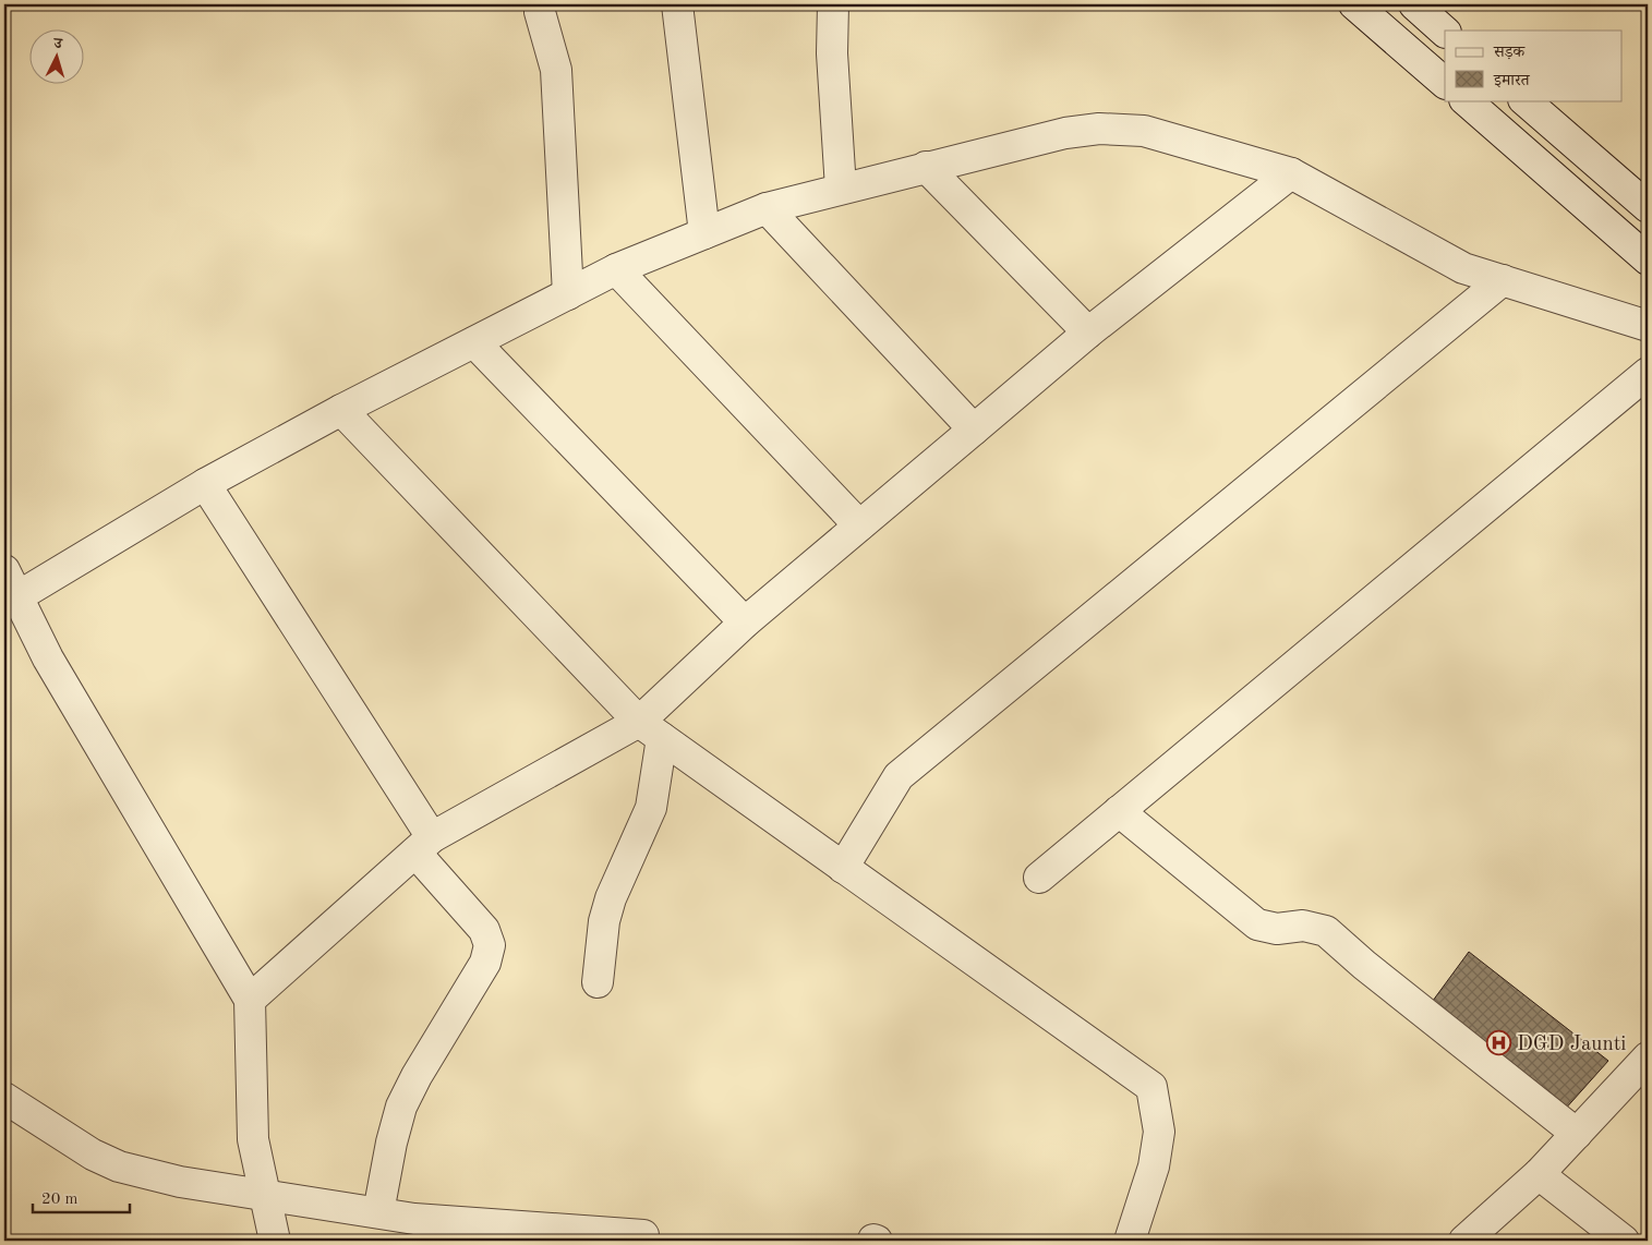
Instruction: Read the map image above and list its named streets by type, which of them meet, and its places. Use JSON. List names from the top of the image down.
{
  "places": {
    "hospital": ["DGD Jaunti"]
  },
  "legend": ["सड़क", "इमारत"],
  "scale_bar": "20 m",
  "north": "top"
}
